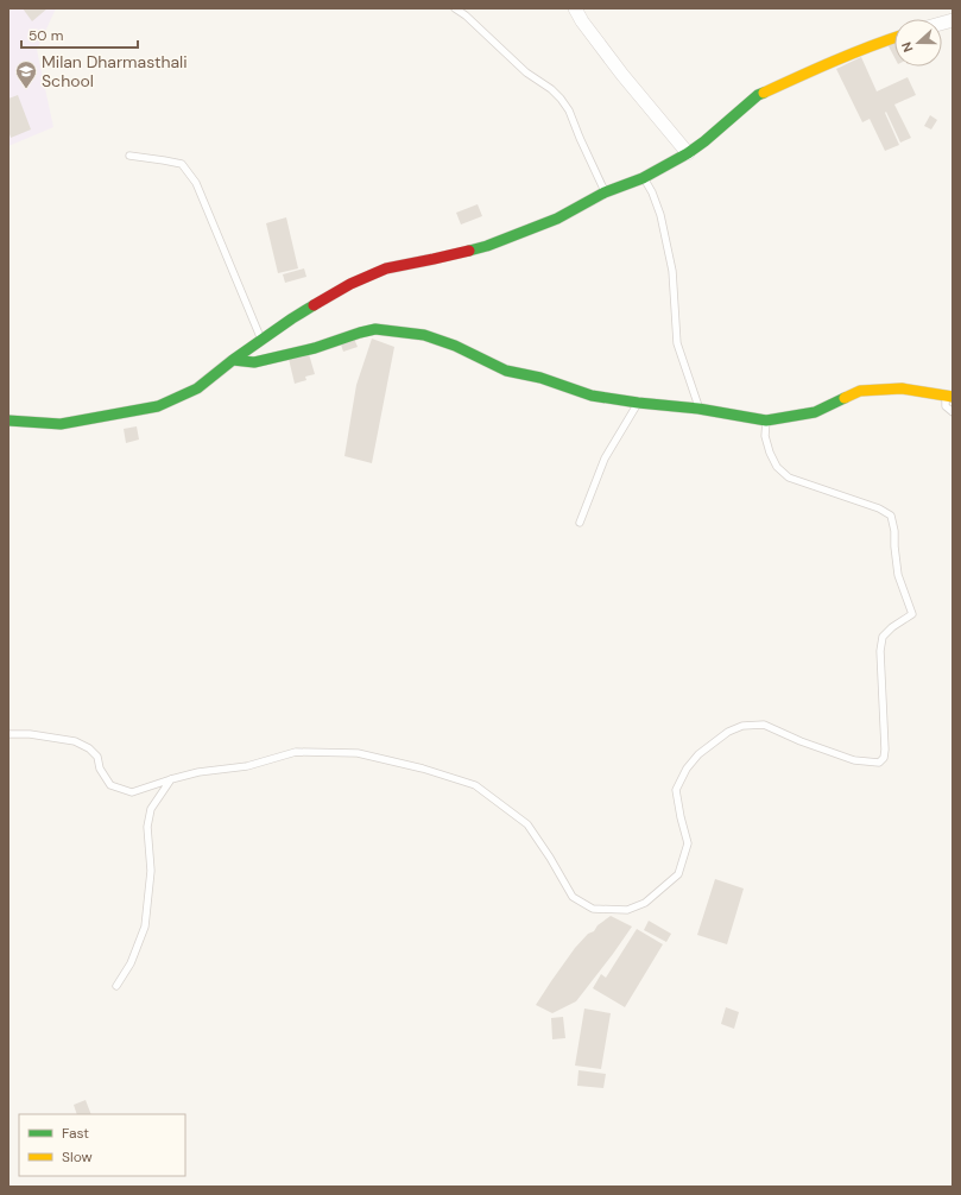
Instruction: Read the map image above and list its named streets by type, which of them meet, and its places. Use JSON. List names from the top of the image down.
{
  "places": {
    "school or university": ["Milan Dharmasthali School"]
  },
  "legend": ["Fast", "Slow"],
  "scale_bar": "50 m",
  "north": "left"
}
